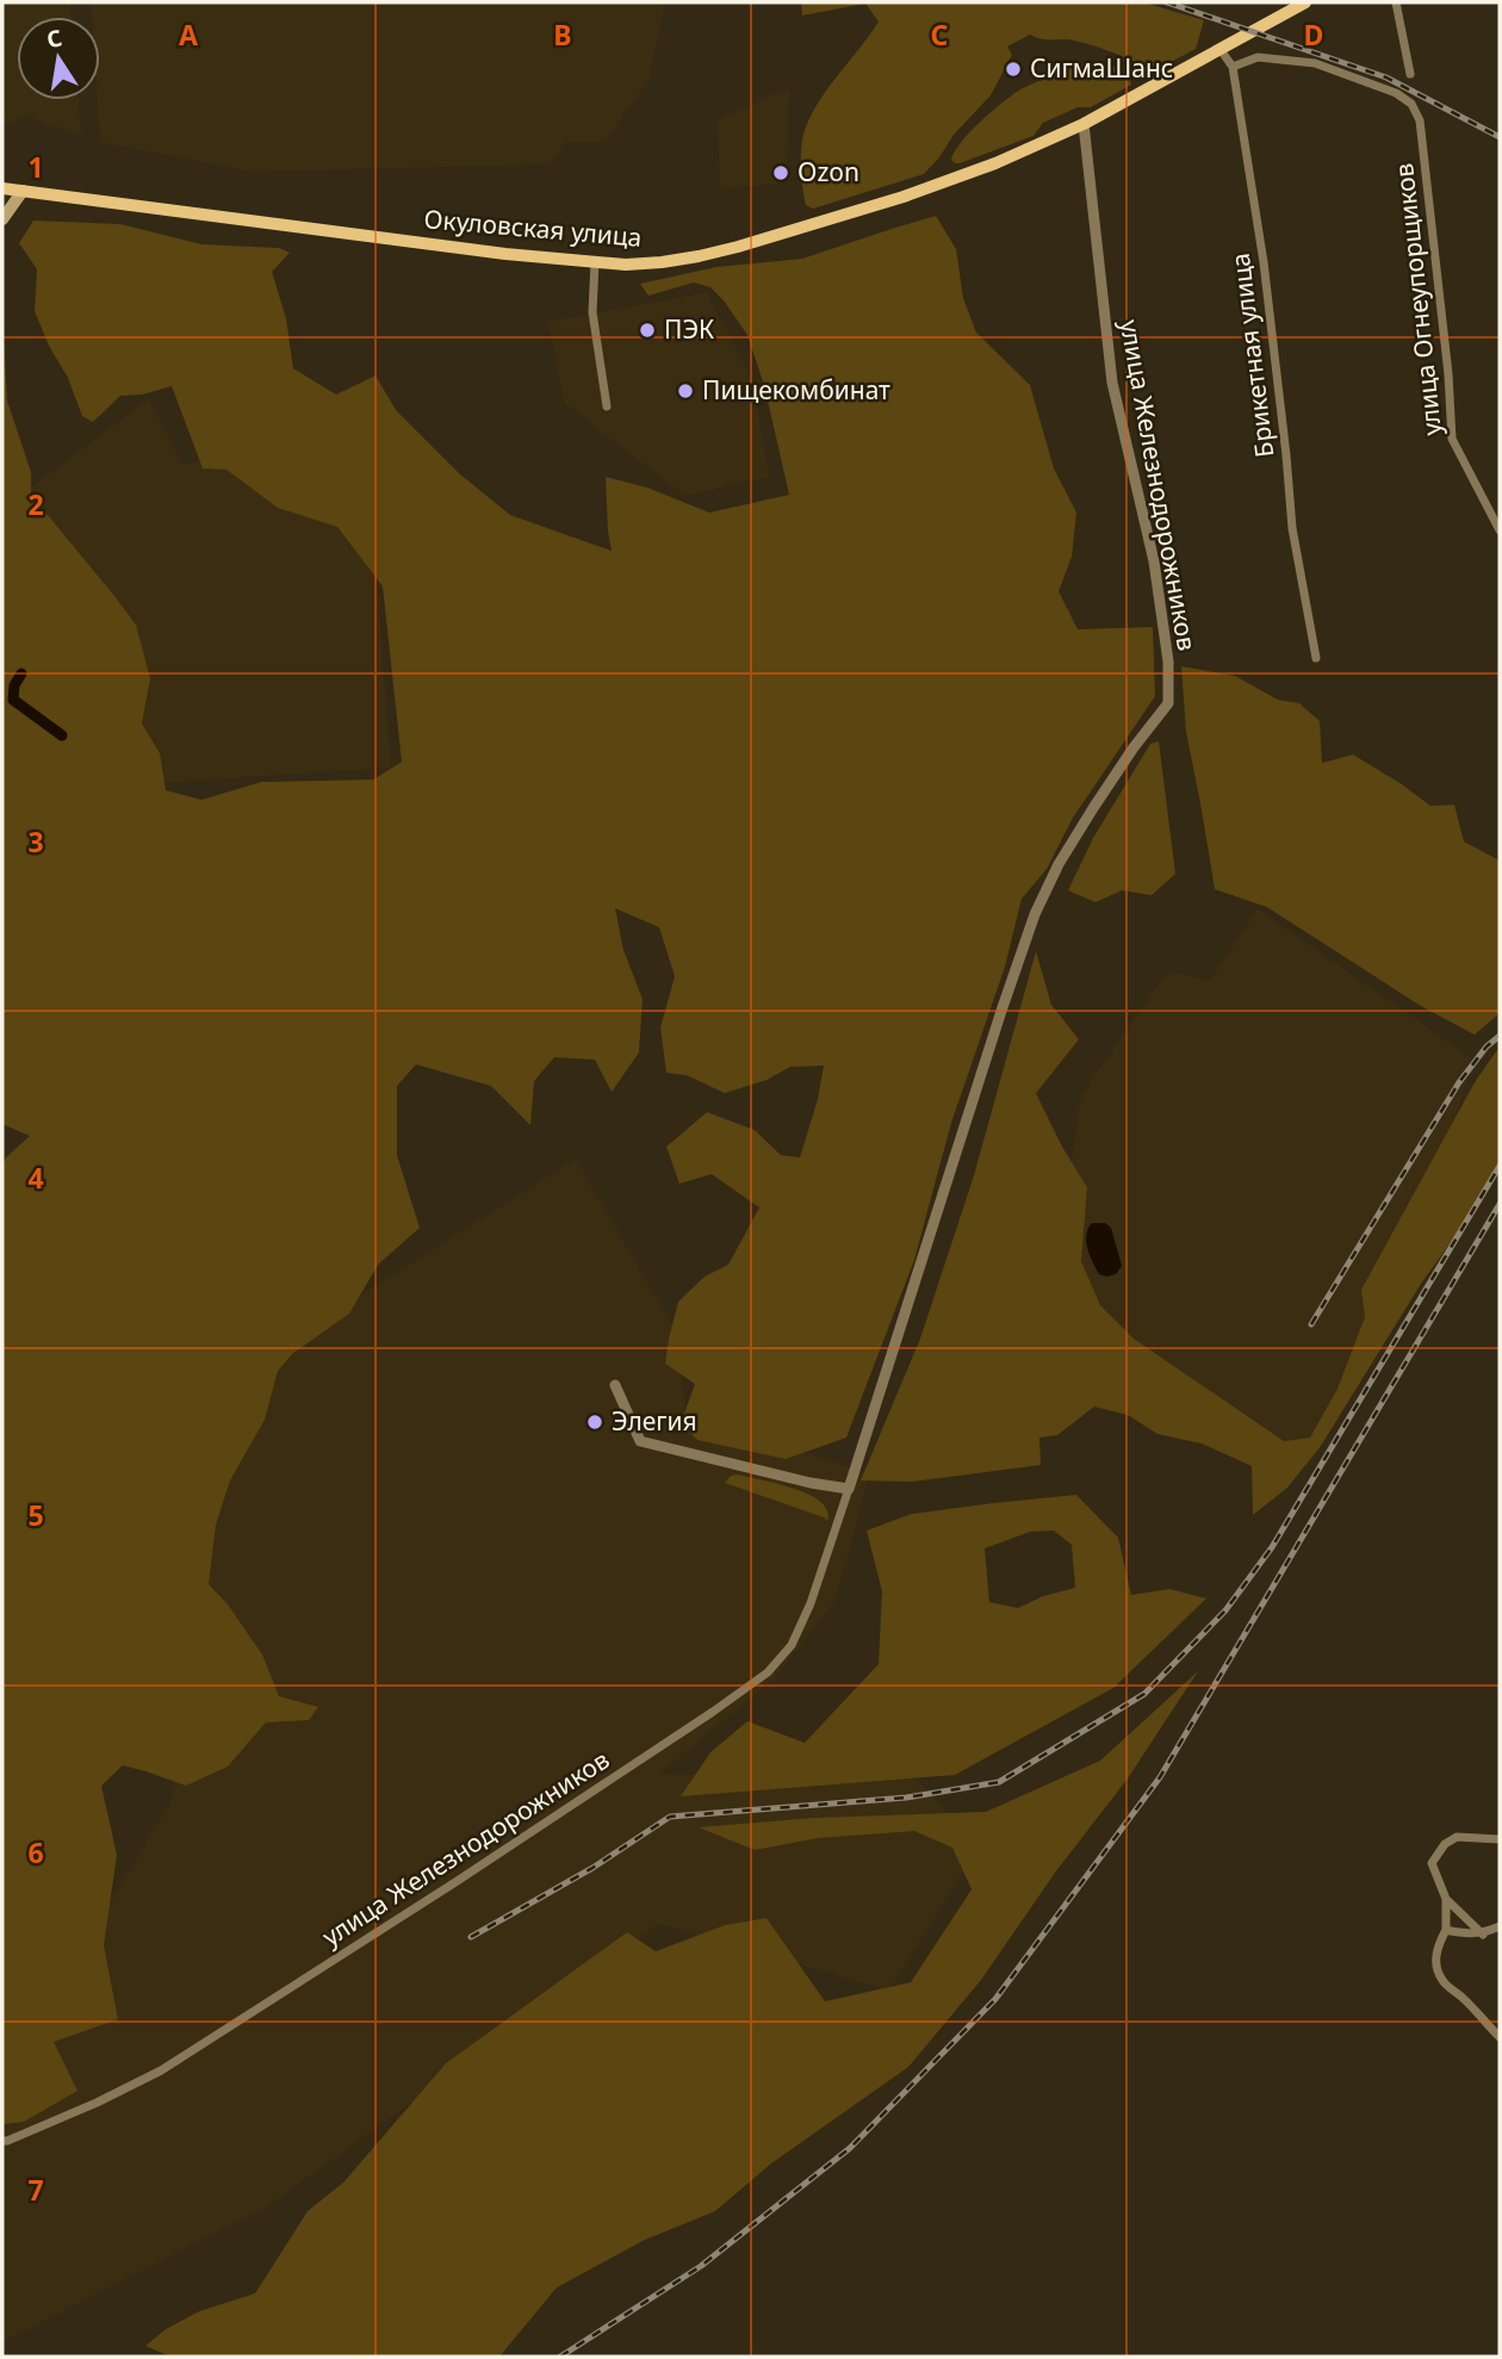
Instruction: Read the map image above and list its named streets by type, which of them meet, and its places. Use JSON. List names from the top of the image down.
{
  "streets": {
    "main road": ["Окуловская улица"],
    "street": ["улица Огнеупорщиков", "Брикетная улица", "улица Железнодорожников"]
  },
  "crossings": [
    ["Окуловская улица", "Брикетная улица"],
    ["Окуловская улица", "улица Железнодорожников"],
    ["улица Огнеупорщиков", "Брикетная улица"]
  ],
  "places": [
    "СигмаШанс",
    "Ozon",
    "ПЭК",
    "Пищекомбинат",
    "Элегия"
  ],
  "north": "top",
  "grid": {
    "columns": [
      "A",
      "B",
      "C",
      "D"
    ],
    "rows": [
      "1",
      "2",
      "3",
      "4",
      "5",
      "6",
      "7"
    ]
  }
}
